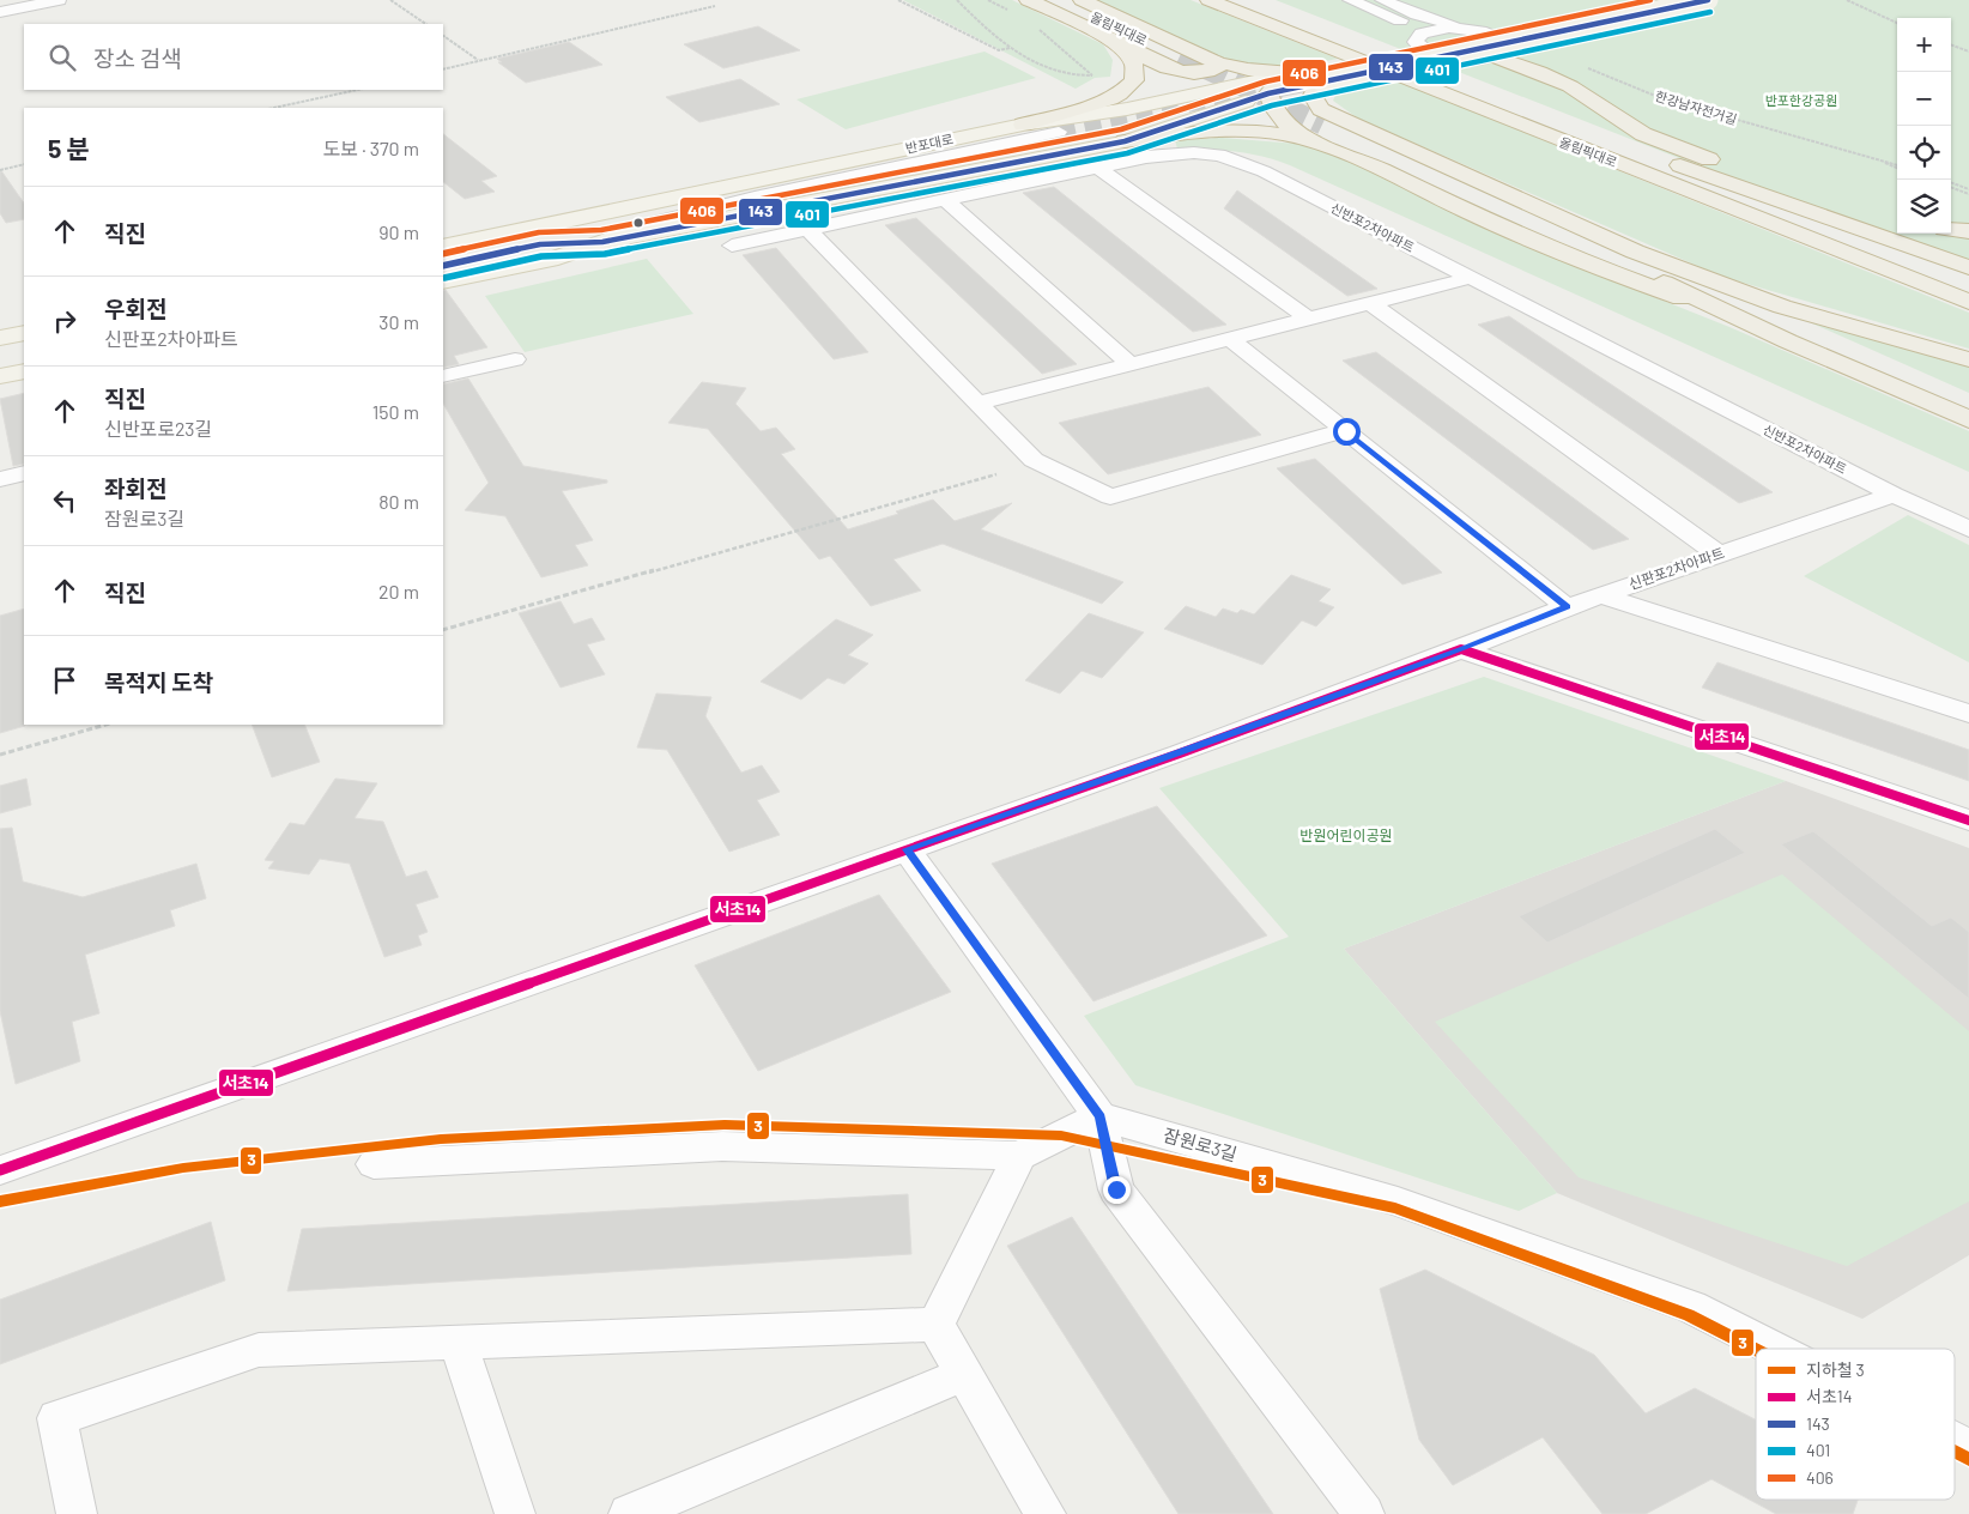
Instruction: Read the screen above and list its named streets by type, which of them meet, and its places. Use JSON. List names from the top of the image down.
{
  "streets": {
    "highway": ["올림픽대로"],
    "main road": ["반포대로"],
    "street": ["신반포2차아파트", "신판포2차아파트", "잠원로3길"],
    "path": ["한강남자전거길"]
  },
  "crossings": [
    ["신반포2차아파트", "신판포2차아파트"]
  ],
  "parks": ["반포한강공원", "반원어린이공원"],
  "lines": [
    "transit line 143",
    "transit line 406",
    "transit line 401",
    "transit line 서초14",
    "metro line 3"
  ],
  "legend": [
    "지하철 3",
    "서초14",
    "143",
    "401",
    "406"
  ],
  "page": {
    "map_buttons": ["+", "−"],
    "search": "장소 검색",
    "heading": ["5 분", "도보 · 370 m"],
    "list": [
      ["직진", "90 m"],
      ["우회전", "신판포2차아파트", "30 m"],
      ["직진", "신반포로23길", "150 m"],
      ["좌회전", "잠원로3길", "80 m"],
      ["직진", "20 m"],
      "목적지 도착"
    ]
  }
}
